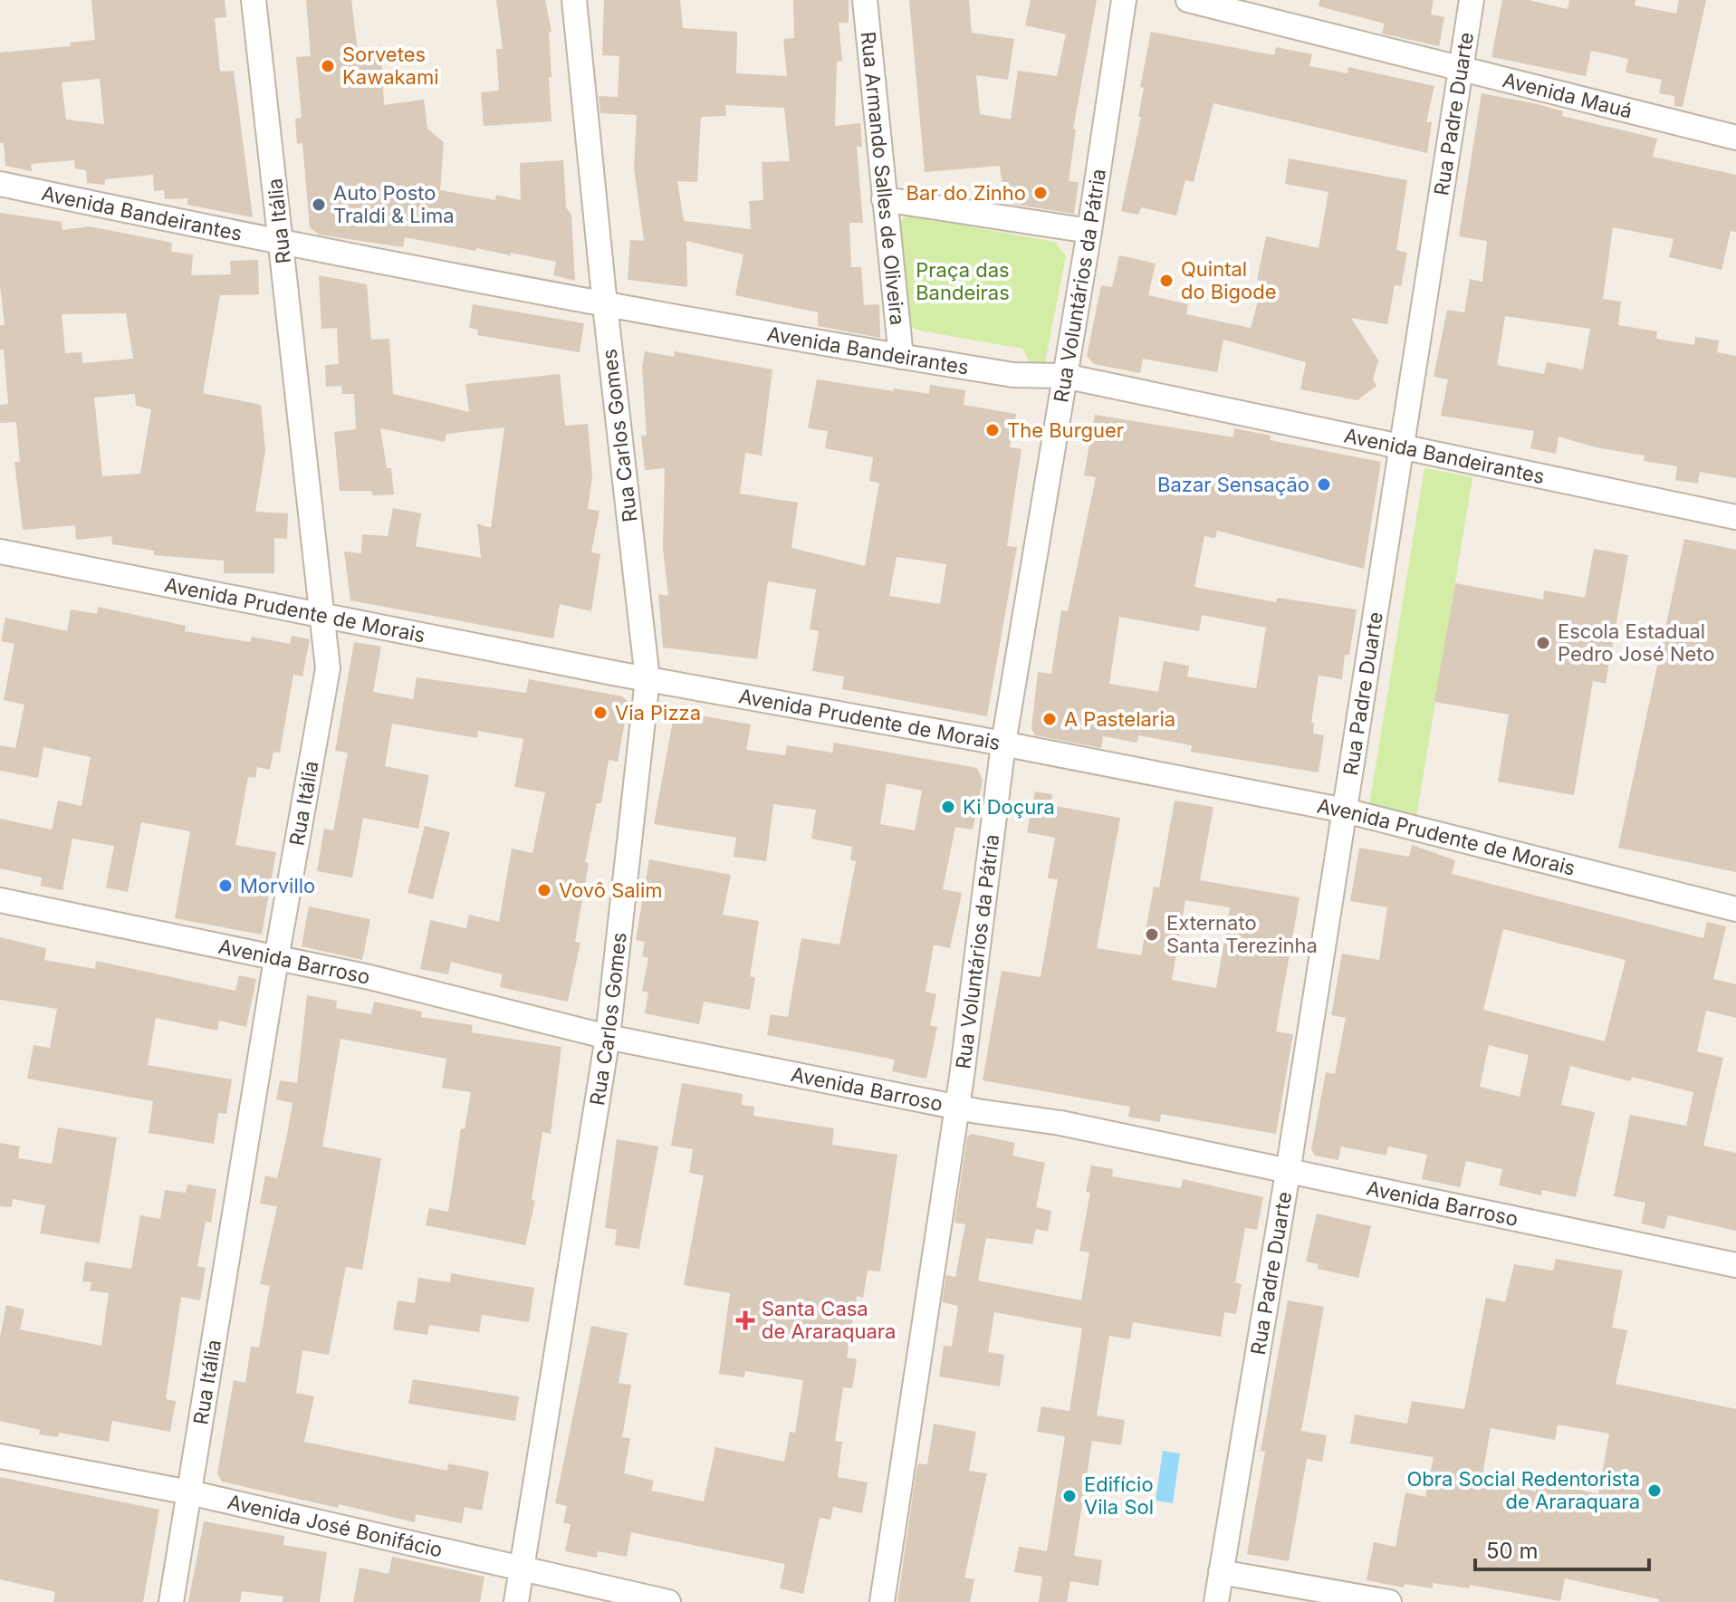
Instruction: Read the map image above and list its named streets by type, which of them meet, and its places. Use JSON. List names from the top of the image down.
{
  "streets": {
    "street": [
      "Avenida Mauá",
      "Rua Padre Duarte",
      "Rua Armando Salles de Oliveira",
      "Avenida Bandeirantes",
      "Rua Itália",
      "Rua Voluntários da Pátria",
      "Rua Carlos Gomes",
      "Avenida Prudente de Morais",
      "Avenida Barroso",
      "Avenida José Bonifácio"
    ]
  },
  "crossings": [
    ["Avenida Mauá", "Rua Padre Duarte"],
    ["Rua Padre Duarte", "Avenida Bandeirantes"],
    ["Rua Padre Duarte", "Avenida Prudente de Morais"],
    ["Rua Padre Duarte", "Avenida Barroso"],
    ["Rua Armando Salles de Oliveira", "Avenida Bandeirantes"],
    ["Avenida Bandeirantes", "Rua Itália"],
    ["Avenida Bandeirantes", "Rua Voluntários da Pátria"],
    ["Avenida Bandeirantes", "Rua Carlos Gomes"],
    ["Rua Itália", "Avenida Prudente de Morais"],
    ["Rua Itália", "Avenida Barroso"],
    ["Rua Itália", "Avenida José Bonifácio"],
    ["Rua Voluntários da Pátria", "Avenida Prudente de Morais"],
    ["Rua Voluntários da Pátria", "Avenida Barroso"],
    ["Rua Carlos Gomes", "Avenida Prudente de Morais"],
    ["Rua Carlos Gomes", "Avenida Barroso"],
    ["Rua Carlos Gomes", "Avenida José Bonifácio"]
  ],
  "parks": ["Praça das Bandeiras"],
  "places": {
    "other": [
      "Sorvetes Kawakami",
      "Bar do Zinho",
      "Auto Posto Traldi & Lima",
      "Quintal do Bigode",
      "The Burguer",
      "Bazar Sensação",
      "Escola Estadual Pedro José Neto",
      "Via Pizza",
      "A Pastelaria",
      "Ki Doçura",
      "Morvillo",
      "Vovô Salim",
      "Externato Santa Terezinha",
      "Obra Social Redentorista de Araraquara",
      "Edifício Vila Sol"
    ],
    "health": ["Santa Casa de Araraquara"]
  },
  "scale_bar": "50 m"
}
